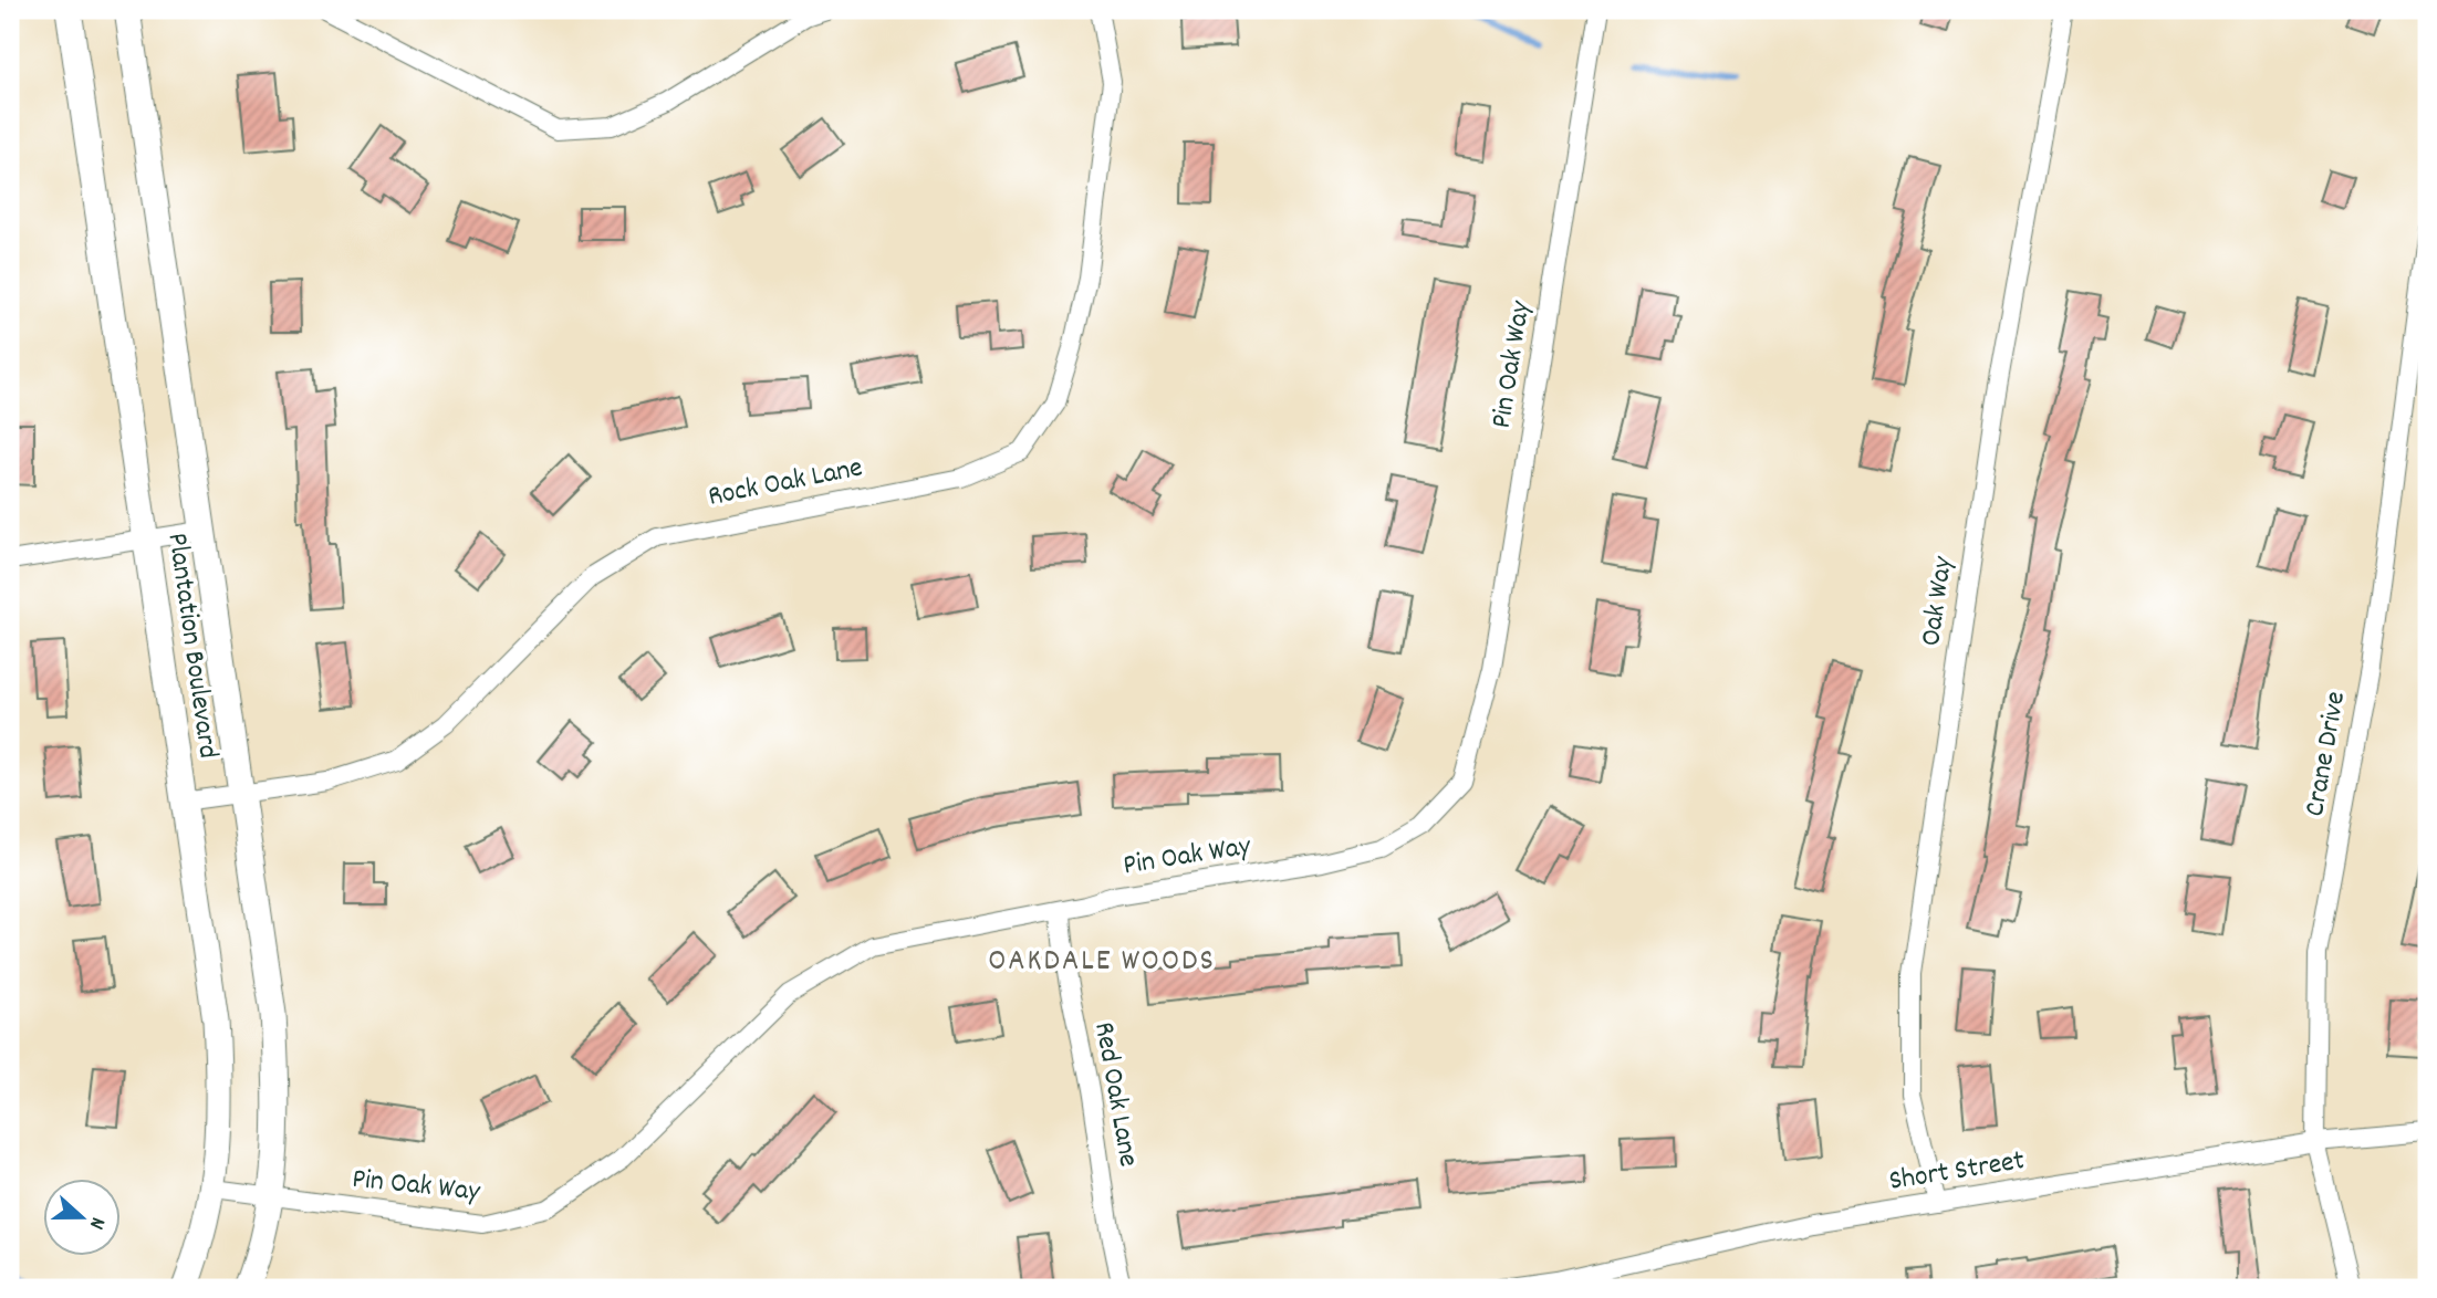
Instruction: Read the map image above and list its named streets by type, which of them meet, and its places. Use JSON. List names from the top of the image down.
{
  "streets": {
    "street": [
      "Pin Oak Way",
      "Rock Oak Lane",
      "Oak Way",
      "Plantation Boulevard",
      "Crane Drive",
      "Red Oak Lane",
      "Short Street"
    ]
  },
  "crossings": [
    ["Pin Oak Way", "Plantation Boulevard"],
    ["Pin Oak Way", "Red Oak Lane"],
    ["Rock Oak Lane", "Plantation Boulevard"],
    ["Oak Way", "Short Street"],
    ["Crane Drive", "Short Street"]
  ],
  "districts": ["OAKDALE WOODS"],
  "north": "right"
}
